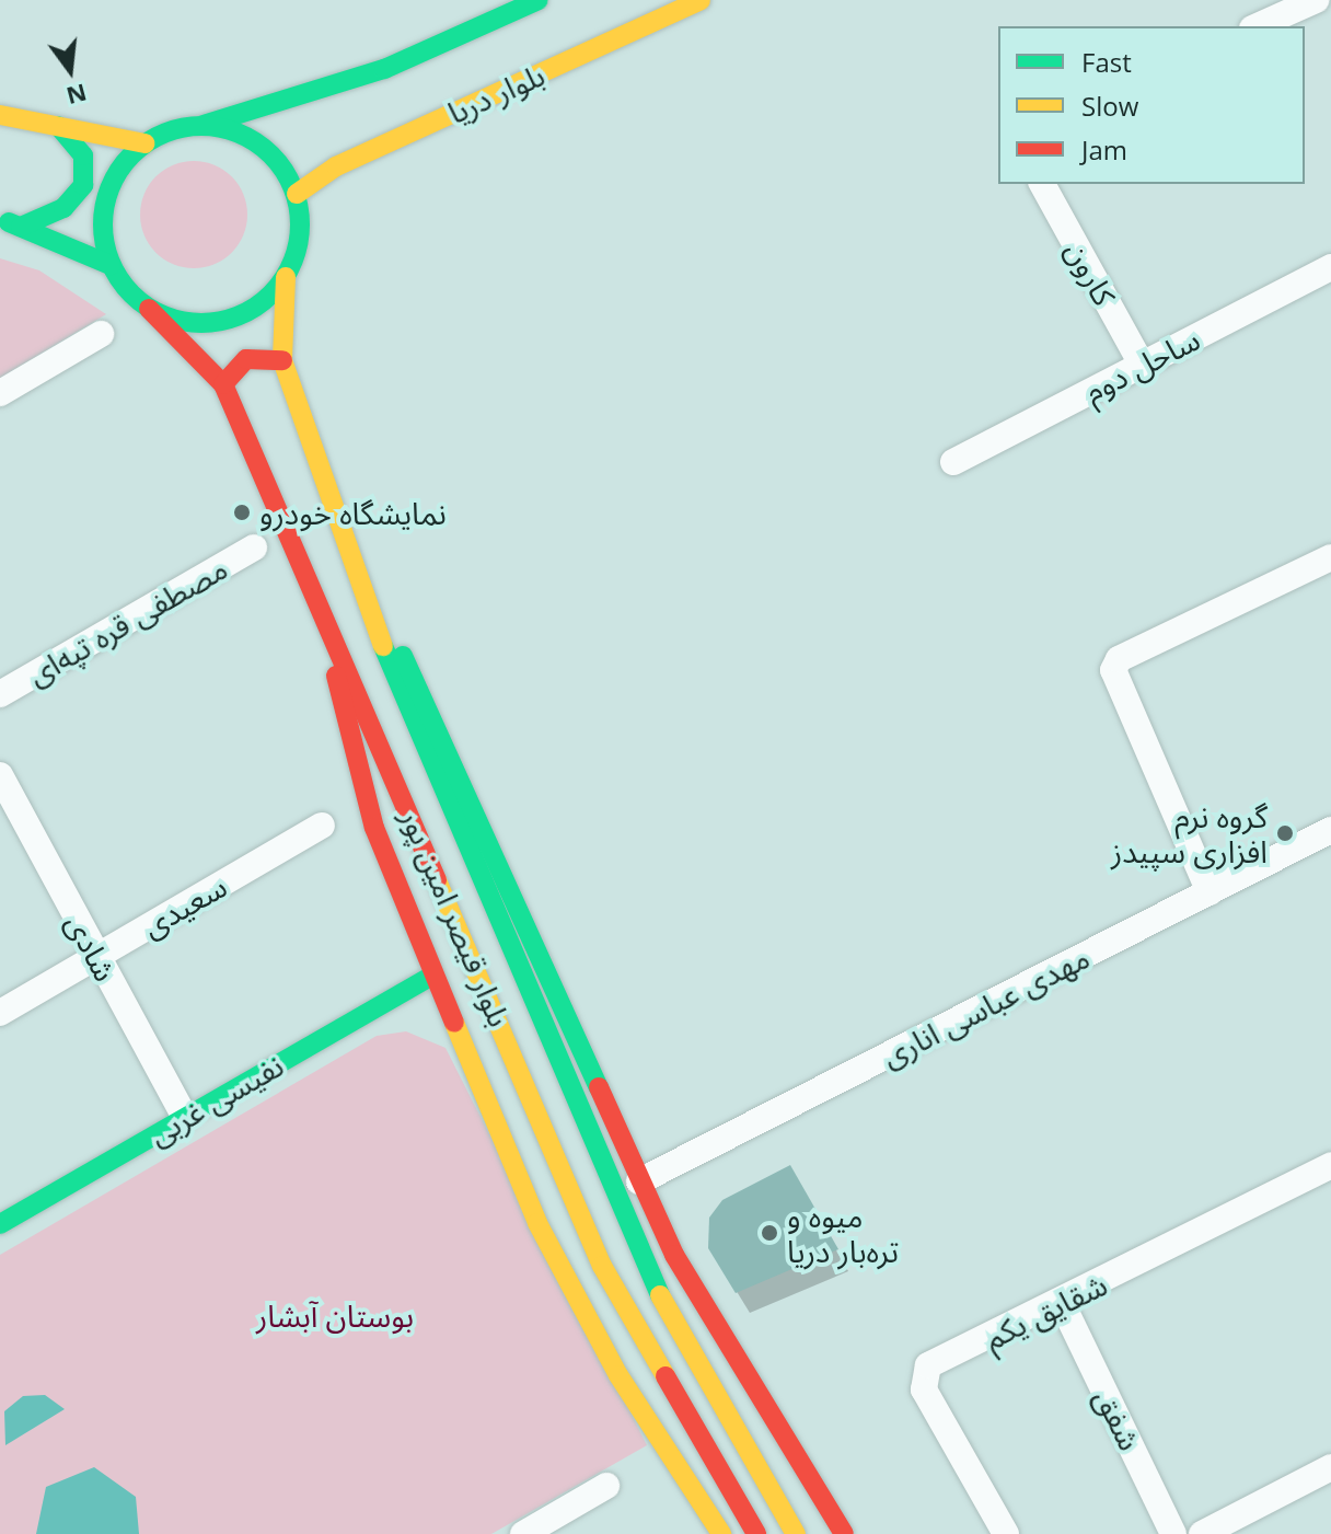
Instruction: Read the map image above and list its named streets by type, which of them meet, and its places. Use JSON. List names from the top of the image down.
{
  "streets": {
    "main road": ["بلوار دریا", "بلوار قیصر امین پور", "نفیسی غربی"],
    "street": [
      "کارون",
      "ساحل دوم",
      "مصطفی قره تپه‌ای",
      "سعیدی",
      "شادی",
      "مهدی عباسی اناری",
      "شقایق یکم",
      "شفق"
    ]
  },
  "crossings": [
    ["بلوار دریا", "بلوار قیصر امین پور"],
    ["کارون", "ساحل دوم"],
    ["سعیدی", "شادی"],
    ["شادی", "نفیسی غربی"],
    ["شقایق یکم", "شفق"]
  ],
  "parks": ["بوستان آبشار"],
  "places": ["نمایشگاه خودرو", "گروه نرم افزاری سپیدز", "میوه و تره‌بار دریا"],
  "legend": ["Fast", "Slow", "Jam"],
  "north": "bottom"
}
